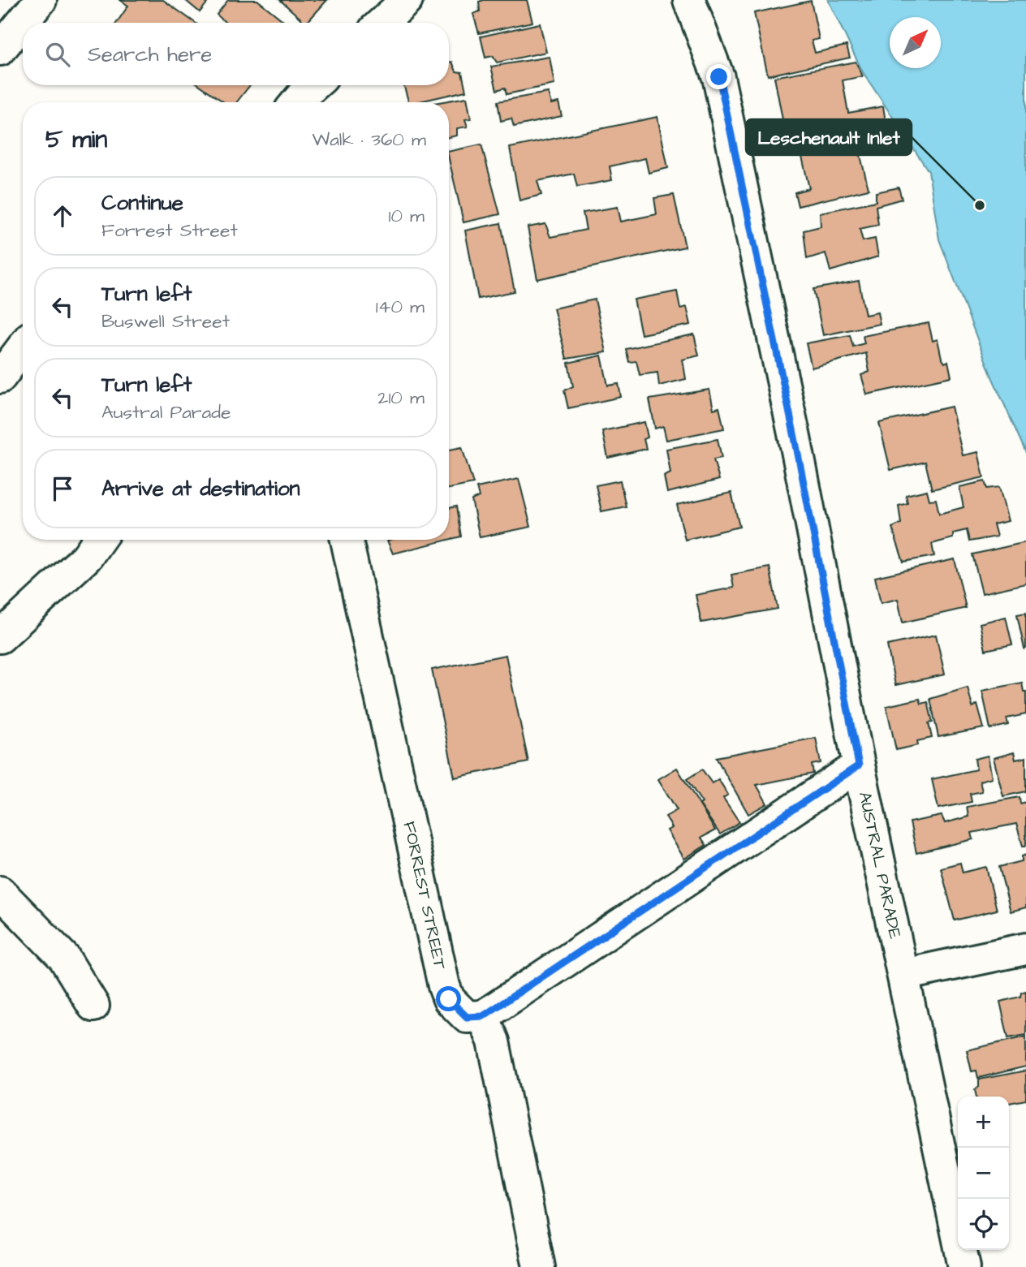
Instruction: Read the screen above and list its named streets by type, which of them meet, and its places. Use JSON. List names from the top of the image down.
{
  "streets": {
    "street": ["AUSTRAL PARADE", "FORREST STREET"]
  },
  "places": ["Leschenault Inlet"],
  "north": "top right",
  "page": {
    "search": "Search here",
    "heading": ["5 min", "Walk · 360 m"],
    "list": [
      ["Continue", "Forrest Street", "10 m"],
      ["Turn left", "Buswell Street", "140 m"],
      ["Turn left", "Austral Parade", "210 m"],
      "Arrive at destination"
    ],
    "map_buttons": ["+", "−"]
  }
}
